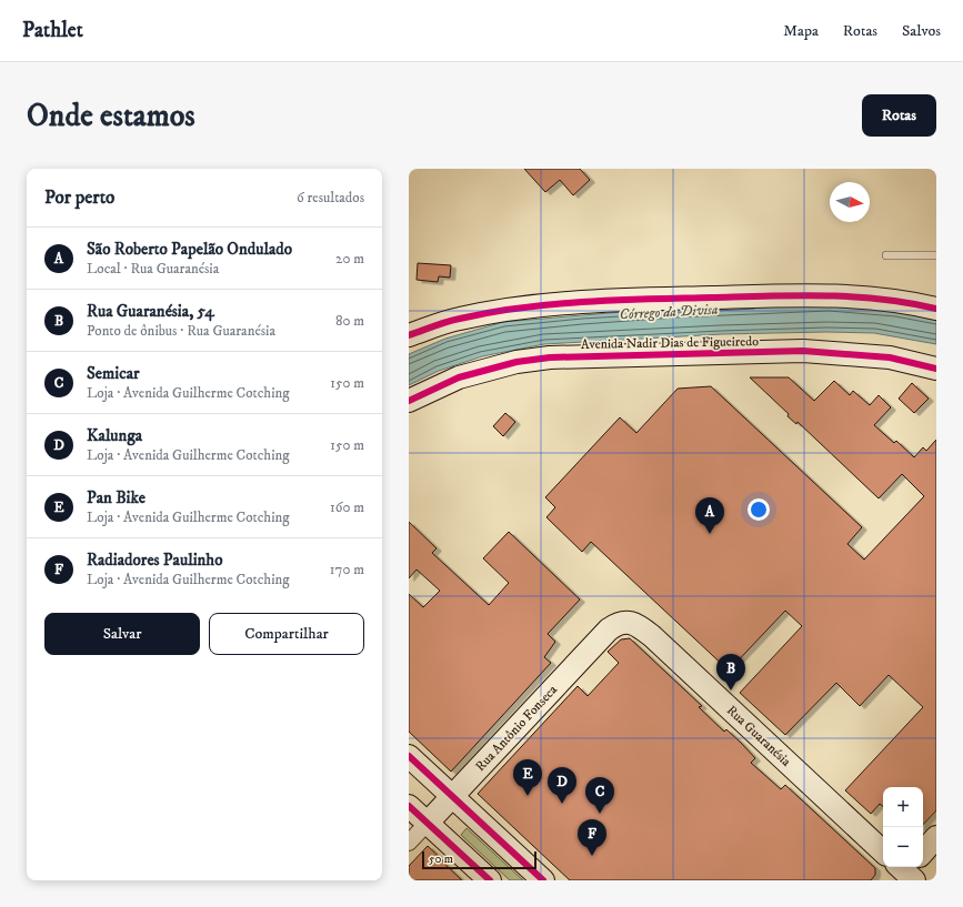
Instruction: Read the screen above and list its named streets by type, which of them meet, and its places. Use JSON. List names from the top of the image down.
{
  "streets": {
    "main road": ["Avenida Nadir Dias de Figueiredo", "Rua Antônio Fonseca", "Rua Guaranésia"]
  },
  "crossings": [
    ["Rua Antônio Fonseca", "Rua Guaranésia"]
  ],
  "water": ["Córrego da Divisa"],
  "scale_bar": "50 m",
  "north": "right",
  "page": {
    "header": "Pathlet",
    "nav": ["Mapa", "Rotas", "Salvos"],
    "buttons": [
      "Rotas",
      ["Salvar", "Compartilhar"]
    ],
    "title": "Onde estamos",
    "heading": ["Por perto", "6 resultados"],
    "list": [
      {
        "mark": "A",
        "name": "São Roberto Papelão Ondulado",
        "note": "Local · Rua Guaranésia",
        "value": "20 m"
      },
      {
        "mark": "B",
        "name": "Rua Guaranésia, 54",
        "note": "Ponto de ônibus · Rua Guaranésia",
        "value": "80 m"
      },
      {
        "mark": "C",
        "name": "Semicar",
        "note": "Loja · Avenida Guilherme Cotching",
        "value": "150 m"
      },
      {
        "mark": "D",
        "name": "Kalunga",
        "note": "Loja · Avenida Guilherme Cotching",
        "value": "150 m"
      },
      {
        "mark": "E",
        "name": "Pan Bike",
        "note": "Loja · Avenida Guilherme Cotching",
        "value": "160 m"
      },
      {
        "mark": "F",
        "name": "Radiadores Paulinho",
        "note": "Loja · Avenida Guilherme Cotching",
        "value": "170 m"
      }
    ],
    "pins": [
      "A",
      "B",
      "E",
      "D",
      "C",
      "F"
    ],
    "map_buttons": ["+", "−"],
    "scale": "50 m"
  }
}
